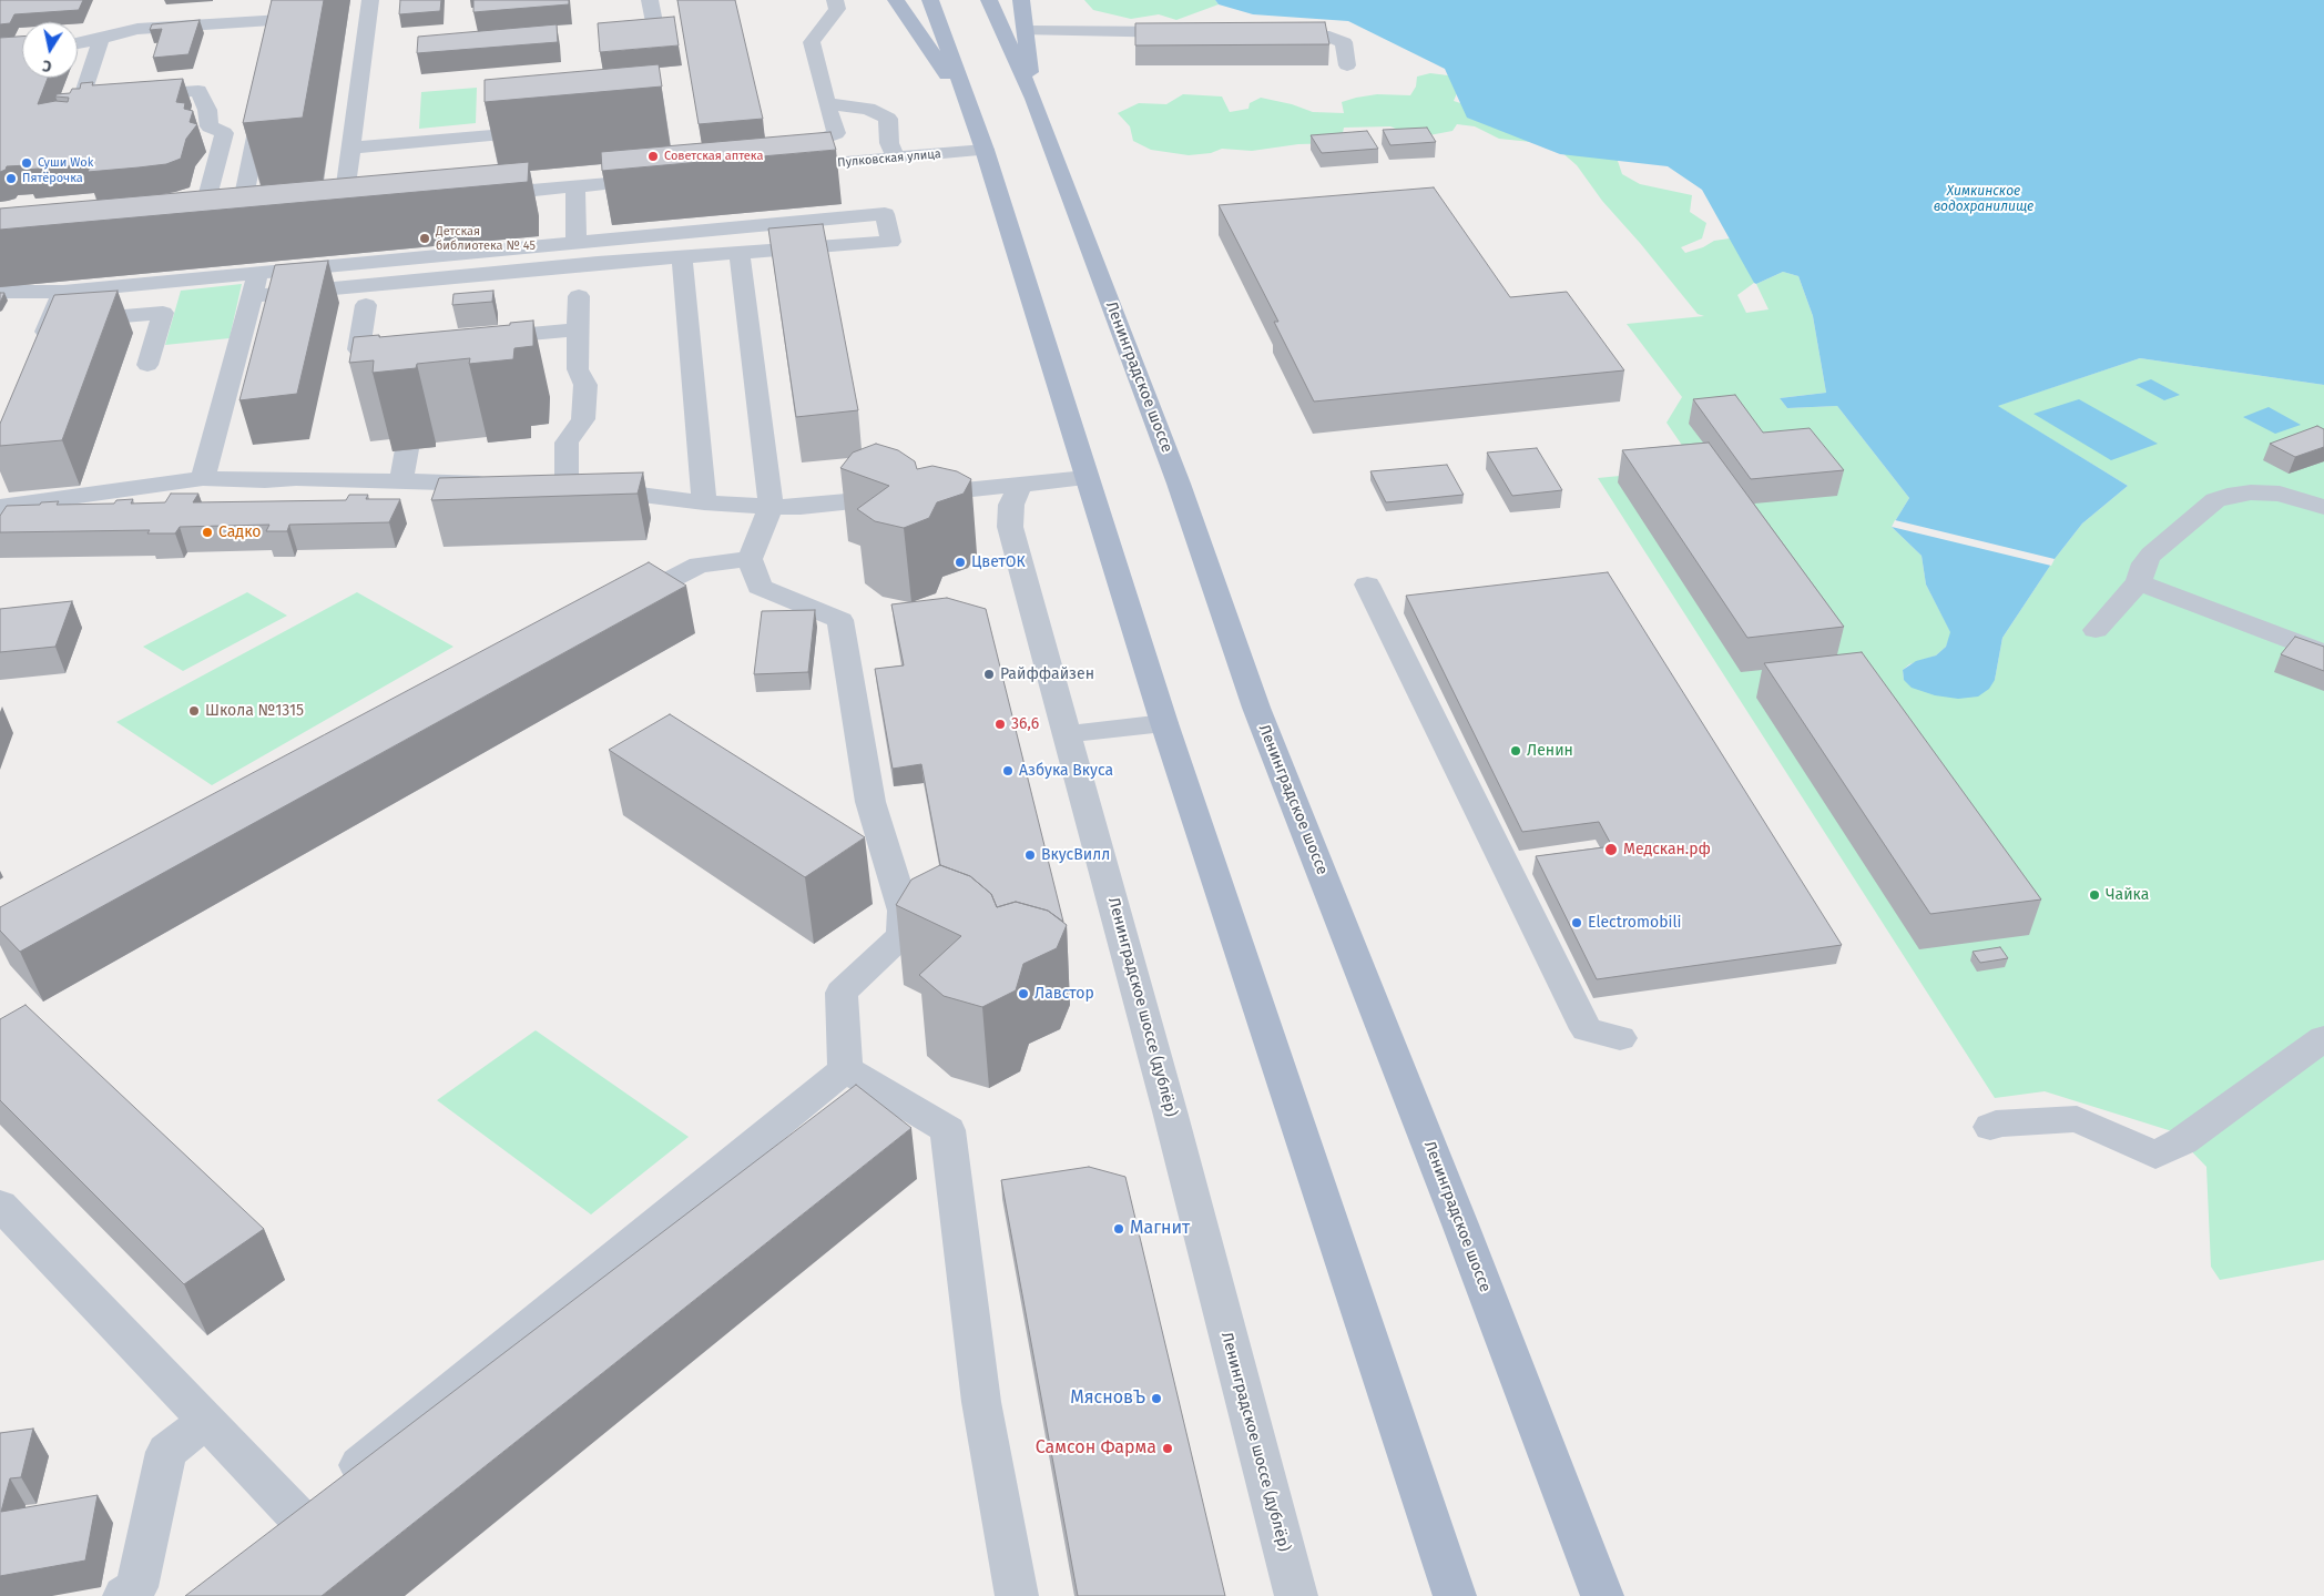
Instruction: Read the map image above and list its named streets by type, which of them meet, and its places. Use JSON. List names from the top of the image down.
{
  "streets": {
    "main road": ["Ленинградское шоссе"],
    "street": ["Пулковская улица", "Ленинградское шоссе (дублёр)"]
  },
  "water": ["Химкинское водохранилище"],
  "places": [
    "Советская аптека",
    "Суши Wok",
    "Пятёрочка",
    "Детская библиотека № 45",
    "Садко",
    "ЦветОК",
    "Райффайзен",
    "Школа №1315",
    "36,6",
    "Ленин",
    "Азбука Вкуса",
    "Медскан.рф",
    "ВкусВилл",
    "Чайка",
    "Electromobili",
    "Лавстор",
    "Магнит",
    "МясновЪ",
    "Самсон Фарма"
  ],
  "north": "bottom"
}
